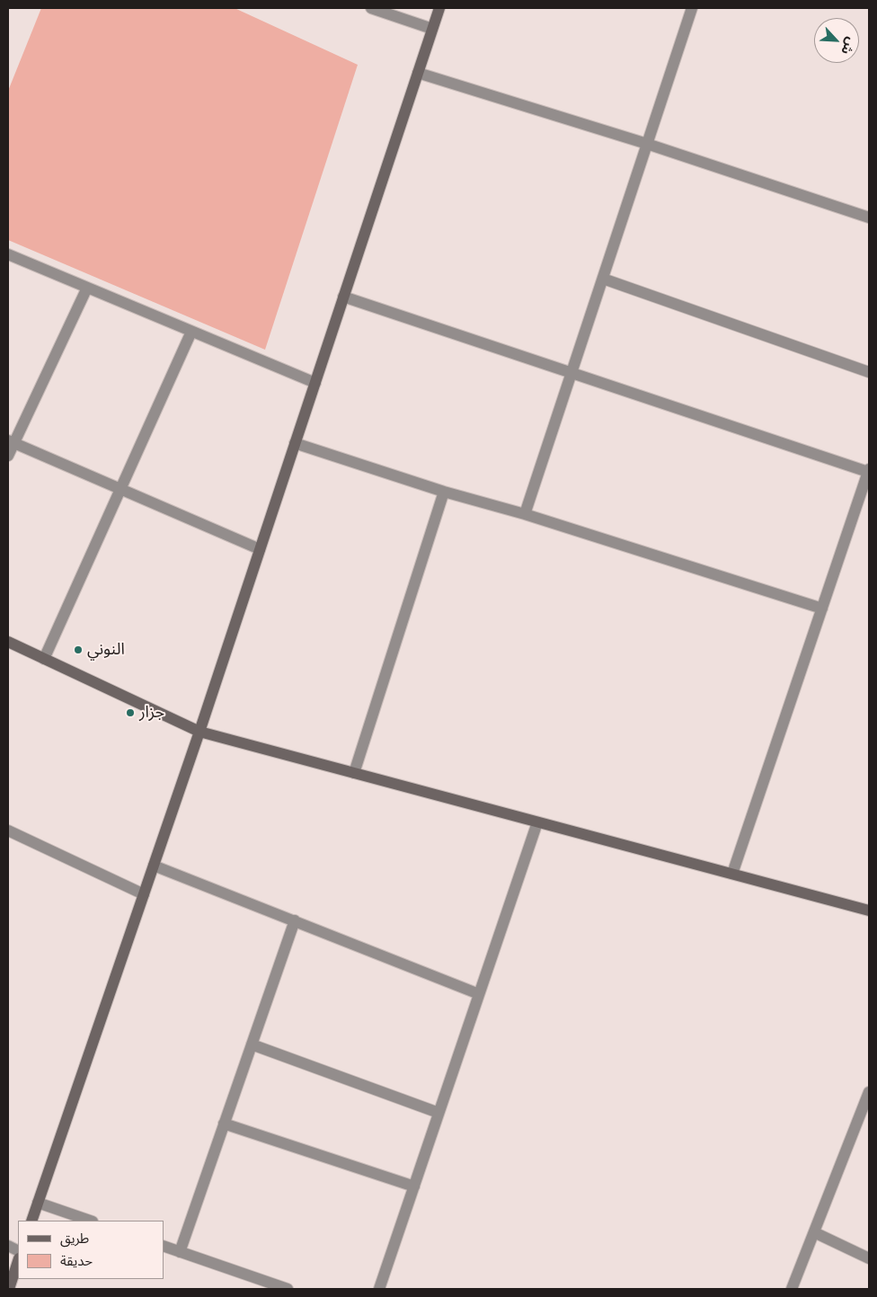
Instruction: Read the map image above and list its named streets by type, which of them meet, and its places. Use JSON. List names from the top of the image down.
{
  "places": ["النوني", "جزار"],
  "legend": ["طريق", "حديقة"],
  "north": "bottom right"
}
